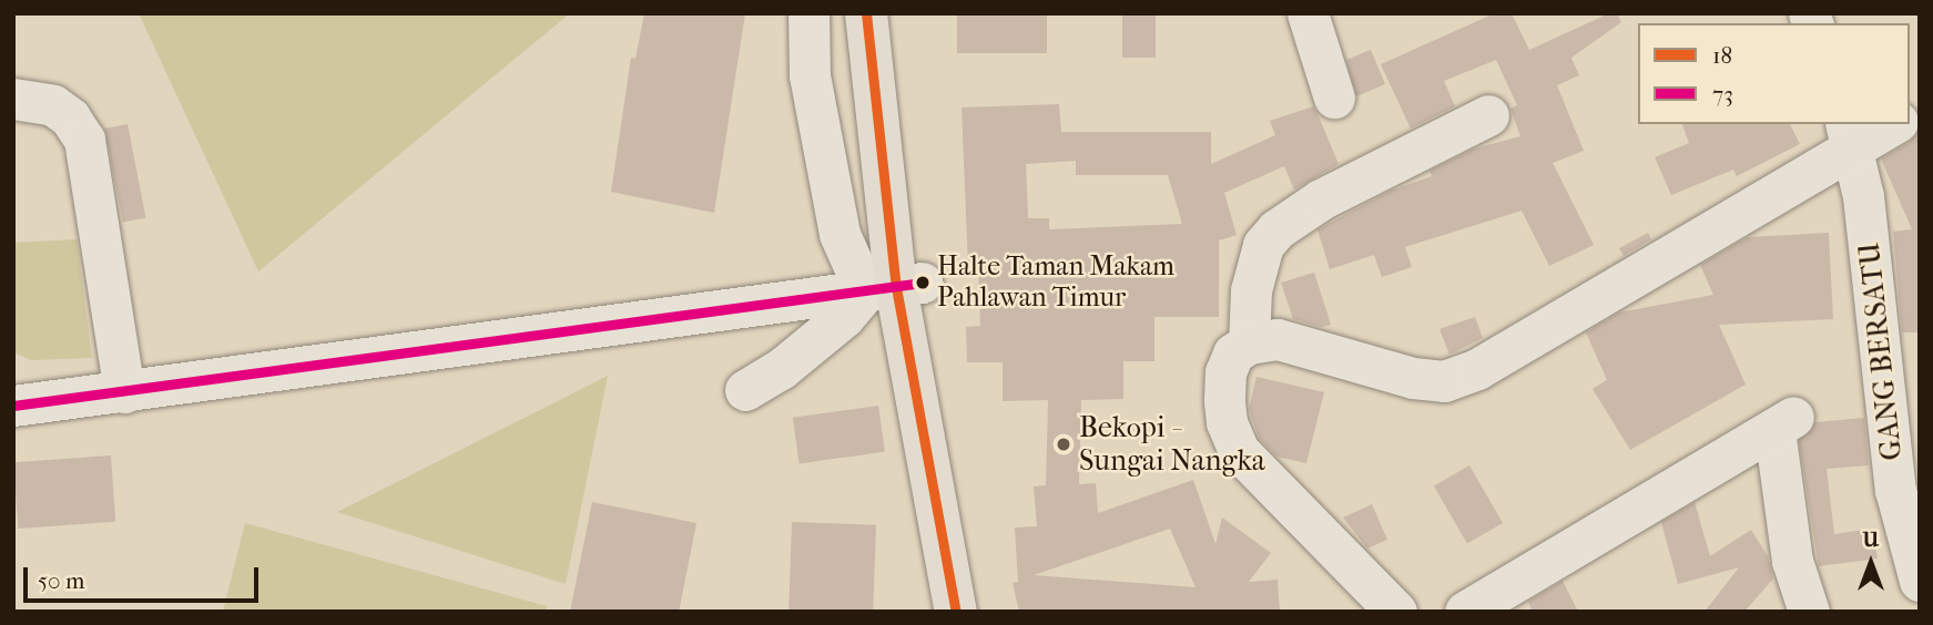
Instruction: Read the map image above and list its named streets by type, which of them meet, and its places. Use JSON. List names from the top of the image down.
{
  "streets": {
    "street": ["GANG BERSATU"]
  },
  "places": ["Halte Taman Makam Pahlawan Timur", "Bekopi - Sungai Nangka"],
  "lines": ["transit line 18", "transit line 73"],
  "legend": ["18", "73"],
  "scale_bar": "50 m",
  "north": "top"
}
